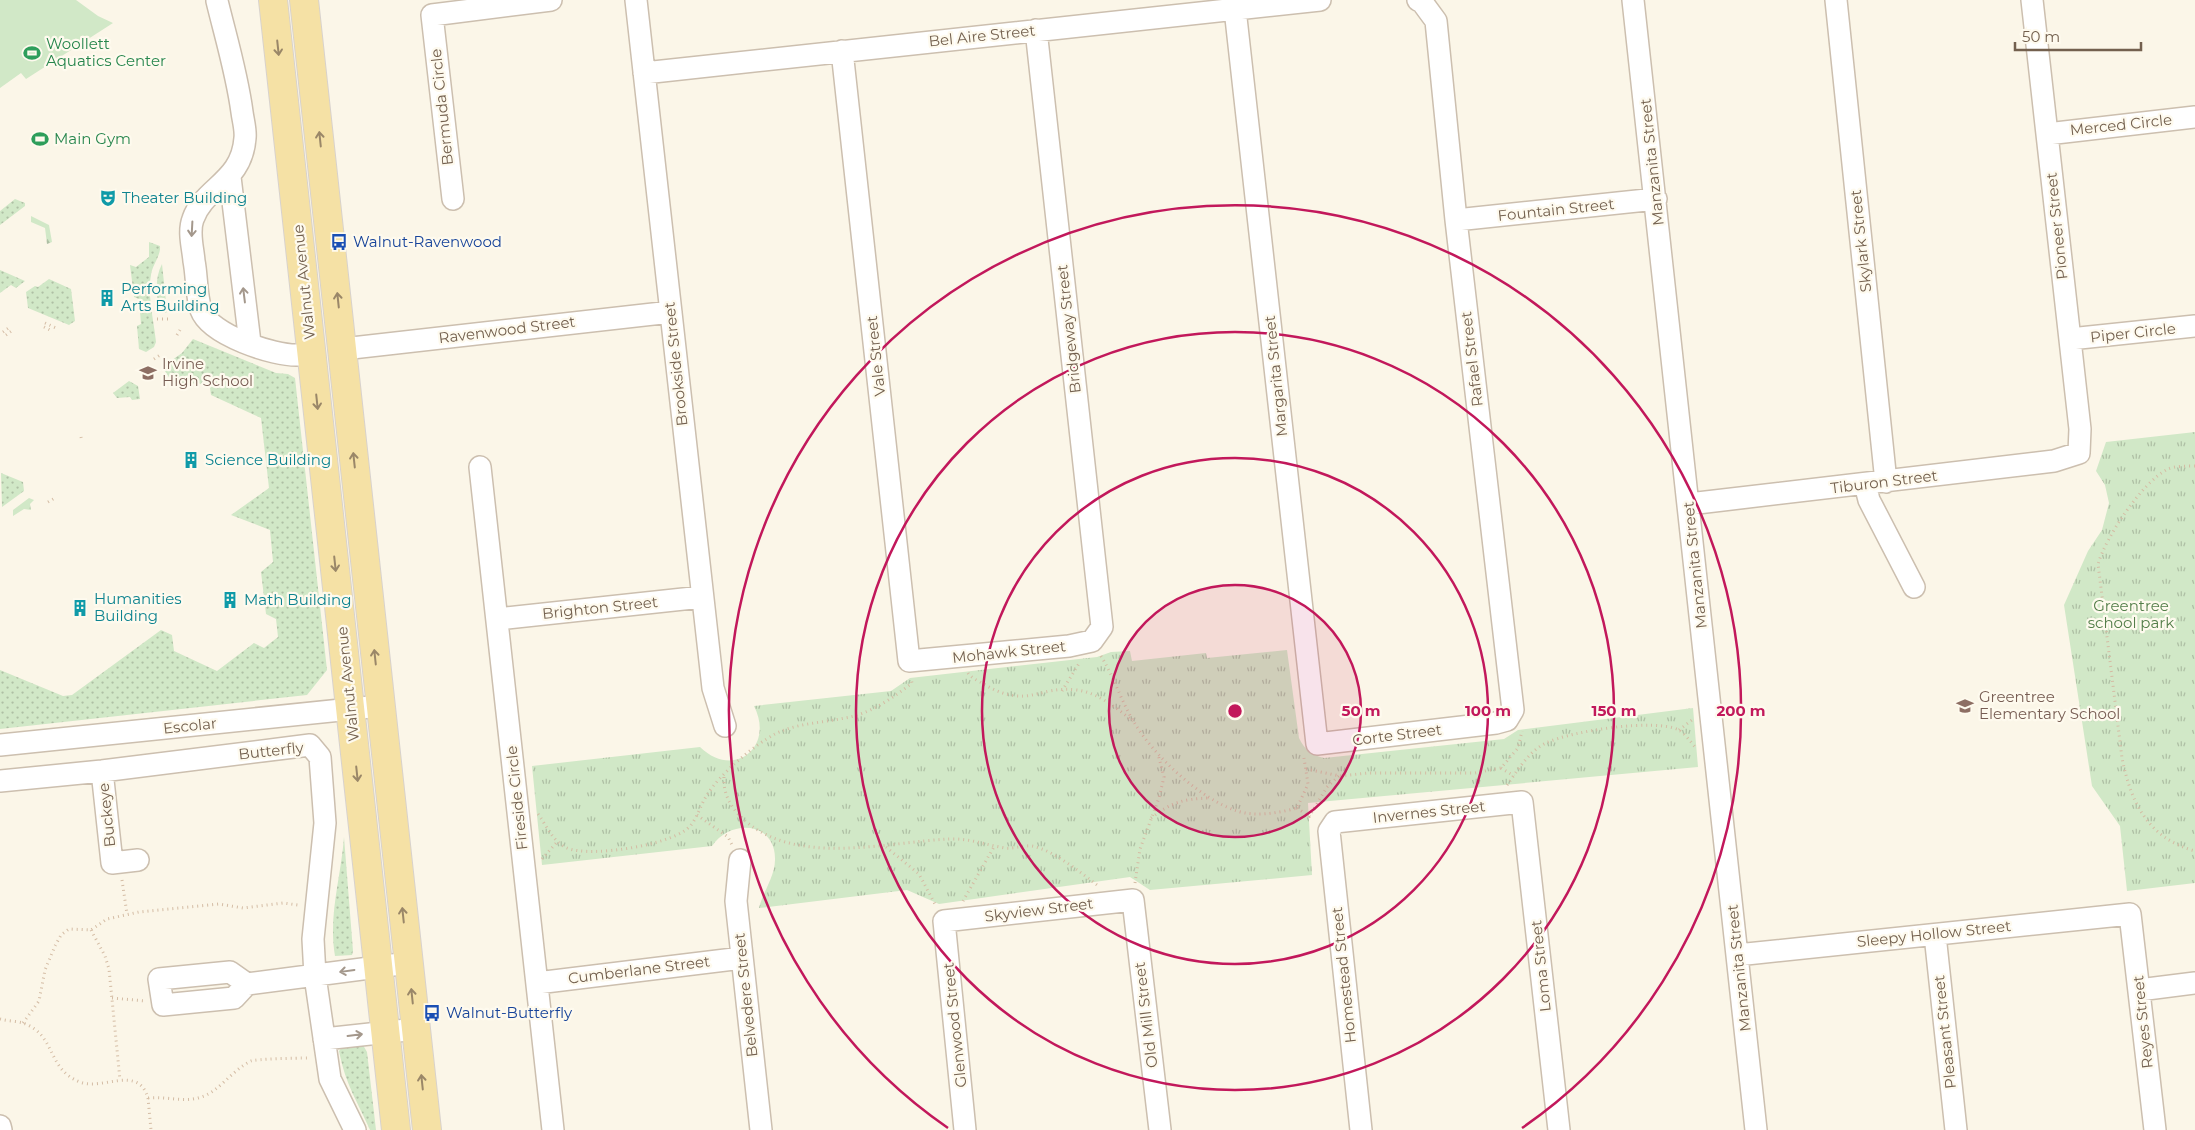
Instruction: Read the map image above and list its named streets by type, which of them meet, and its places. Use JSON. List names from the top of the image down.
{
  "streets": {
    "main road": ["Walnut Avenue"],
    "street": [
      "Bel Aire Street",
      "Bermuda Circle",
      "Merced Circle",
      "Manzanita Street",
      "Fountain Street",
      "Pioneer Street",
      "Skylark Street",
      "Bridgeway Street",
      "Ravenwood Street",
      "Piper Circle",
      "Vale Street",
      "Rafael Street",
      "Brookside Street",
      "Margarita Street",
      "Tiburon Street",
      "Brighton Street",
      "Mohawk Street",
      "Escolar",
      "Corte Street",
      "Butterfly",
      "Fireside Circle",
      "Invernes Street",
      "Buckeye",
      "Skyview Street",
      "Sleepy Hollow Street",
      "Loma Street",
      "Cumberlane Street",
      "Homestead Street",
      "Belvedere Street",
      "Old Mill Street",
      "Reyes Street",
      "Glenwood Street",
      "Pleasant Street"
    ]
  },
  "crossings": [
    ["Bel Aire Street", "Bridgeway Street"],
    ["Bel Aire Street", "Vale Street"],
    ["Bel Aire Street", "Brookside Street"],
    ["Bel Aire Street", "Margarita Street"],
    ["Merced Circle", "Pioneer Street"],
    ["Manzanita Street", "Fountain Street"],
    ["Manzanita Street", "Tiburon Street"],
    ["Manzanita Street", "Sleepy Hollow Street"],
    ["Fountain Street", "Rafael Street"],
    ["Pioneer Street", "Piper Circle"],
    ["Pioneer Street", "Tiburon Street"],
    ["Skylark Street", "Tiburon Street"],
    ["Walnut Avenue", "Ravenwood Street"],
    ["Walnut Avenue", "Escolar"],
    ["Bridgeway Street", "Mohawk Street"],
    ["Ravenwood Street", "Brookside Street"],
    ["Vale Street", "Mohawk Street"],
    ["Rafael Street", "Corte Street"],
    ["Brookside Street", "Brighton Street"],
    ["Margarita Street", "Corte Street"],
    ["Brighton Street", "Fireside Circle"],
    ["Butterfly", "Buckeye"],
    ["Fireside Circle", "Cumberlane Street"],
    ["Invernes Street", "Loma Street"],
    ["Invernes Street", "Homestead Street"],
    ["Skyview Street", "Old Mill Street"],
    ["Skyview Street", "Glenwood Street"],
    ["Sleepy Hollow Street", "Reyes Street"],
    ["Sleepy Hollow Street", "Pleasant Street"],
    ["Cumberlane Street", "Belvedere Street"]
  ],
  "parks": ["Greentree school park"],
  "places": {
    "sports": ["Woollett Aquatics Center", "Main Gym"],
    "theatre": ["Theater Building"],
    "bus stop": ["Walnut-Ravenwood", "Walnut-Butterfly"],
    "building": [
      "Performing Arts Building",
      "Science Building",
      "Math Building",
      "Humanities Building"
    ],
    "school or university": ["Irvine High School", "Greentree Elementary School"]
  },
  "scale_bar": "50 m",
  "rings": [
    "50 m",
    "100 m",
    "150 m",
    "200 m"
  ]
}
